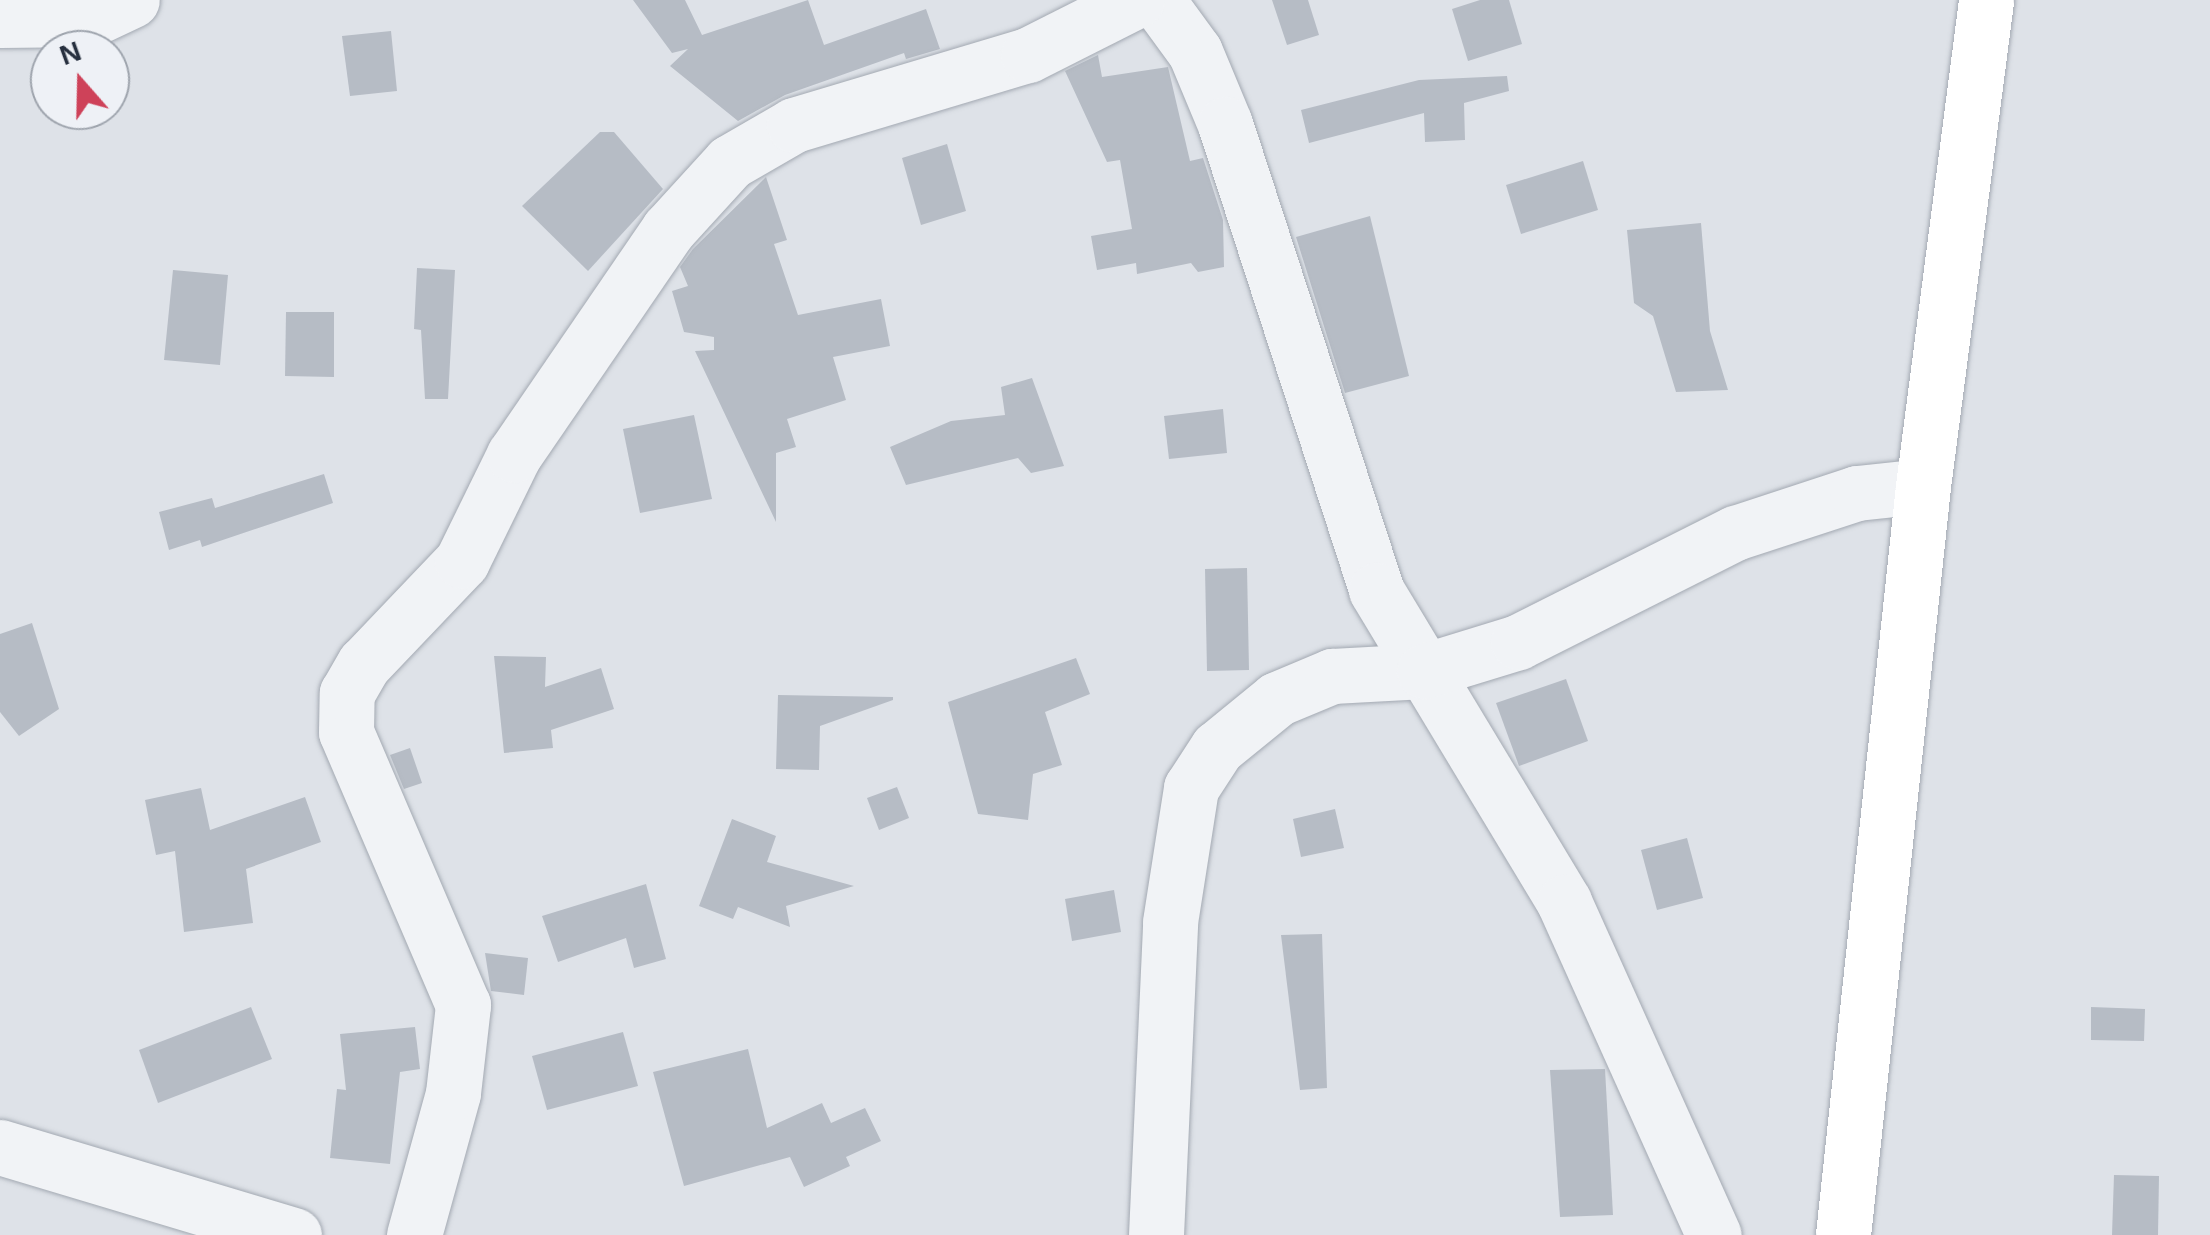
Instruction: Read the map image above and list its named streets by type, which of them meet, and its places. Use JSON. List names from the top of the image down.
{
  "north": "top"
}
